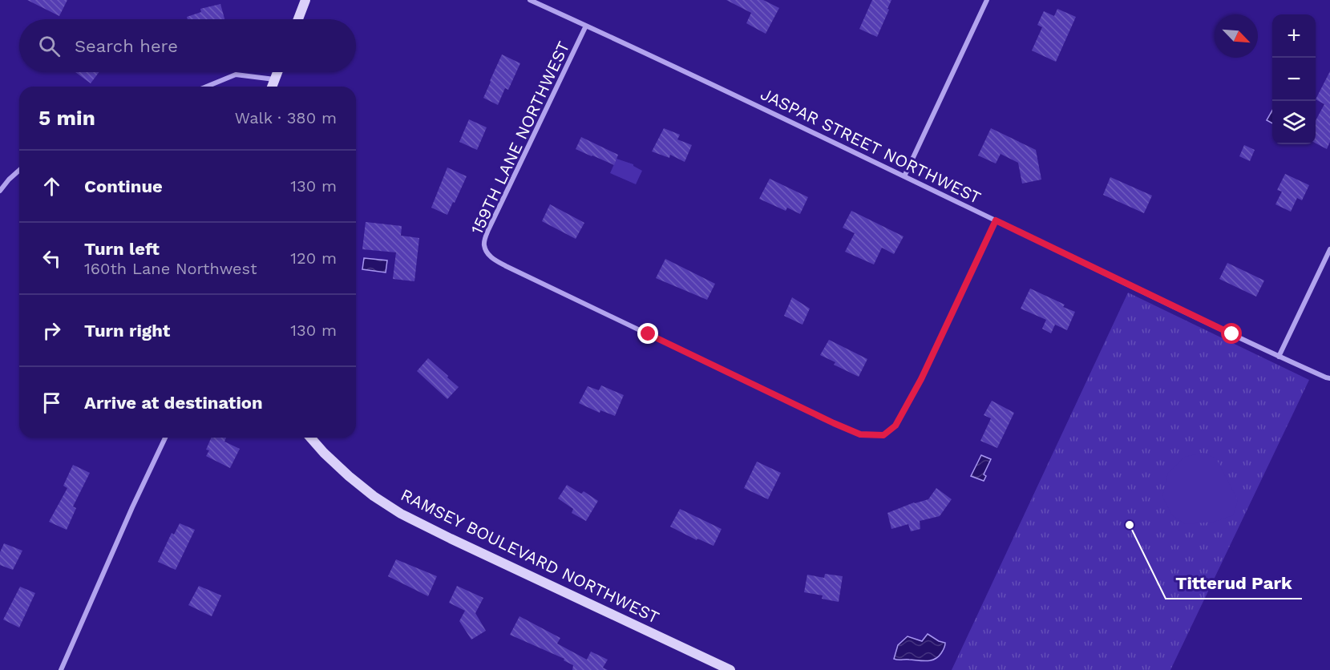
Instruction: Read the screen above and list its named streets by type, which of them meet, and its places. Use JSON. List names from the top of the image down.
{
  "streets": {
    "street": ["159TH LANE NORTHWEST", "JASPAR STREET NORTHWEST", "RAMSEY BOULEVARD NORTHWEST"]
  },
  "crossings": [
    ["159TH LANE NORTHWEST", "JASPAR STREET NORTHWEST"]
  ],
  "places": ["Titterud Park"],
  "north": "bottom right",
  "page": {
    "map_buttons": ["+", "−"],
    "search": "Search here",
    "heading": ["5 min", "Walk · 380 m"],
    "list": [
      ["Continue", "130 m"],
      ["Turn left", "160th Lane Northwest", "120 m"],
      ["Turn right", "130 m"],
      "Arrive at destination"
    ]
  }
}
